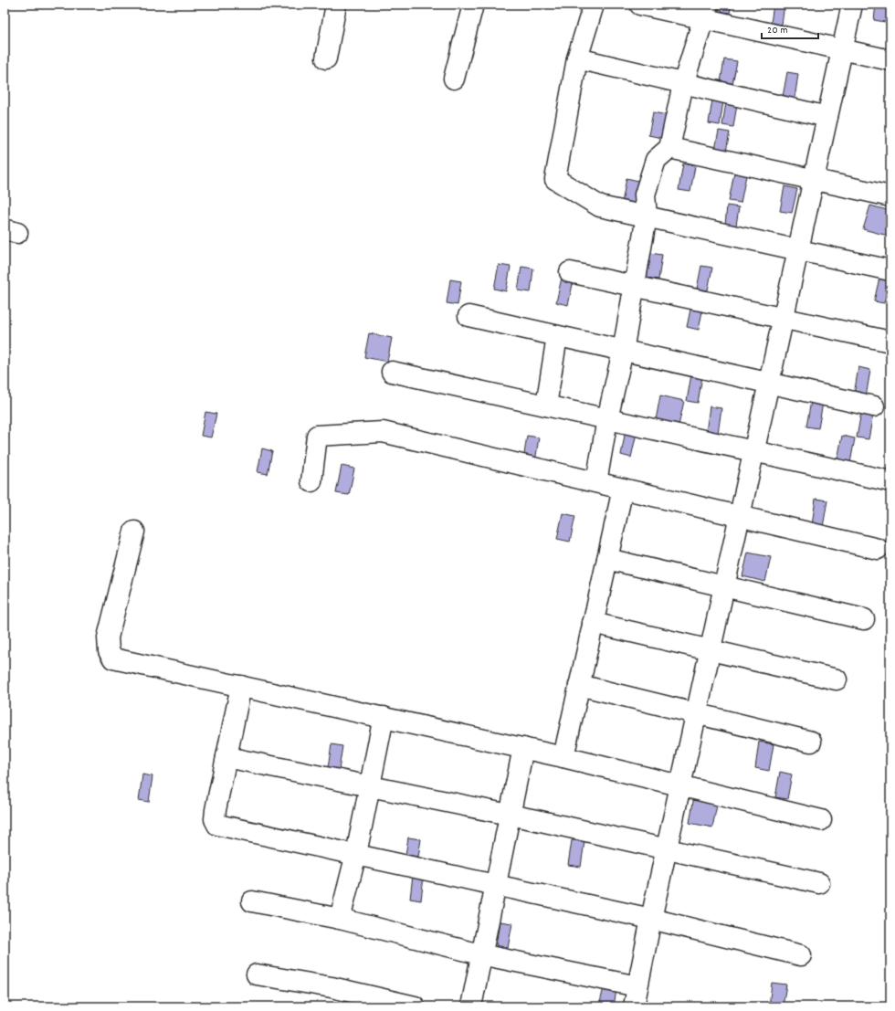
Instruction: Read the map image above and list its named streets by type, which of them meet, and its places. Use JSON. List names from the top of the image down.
{
  "scale_bar": "20 m"
}
